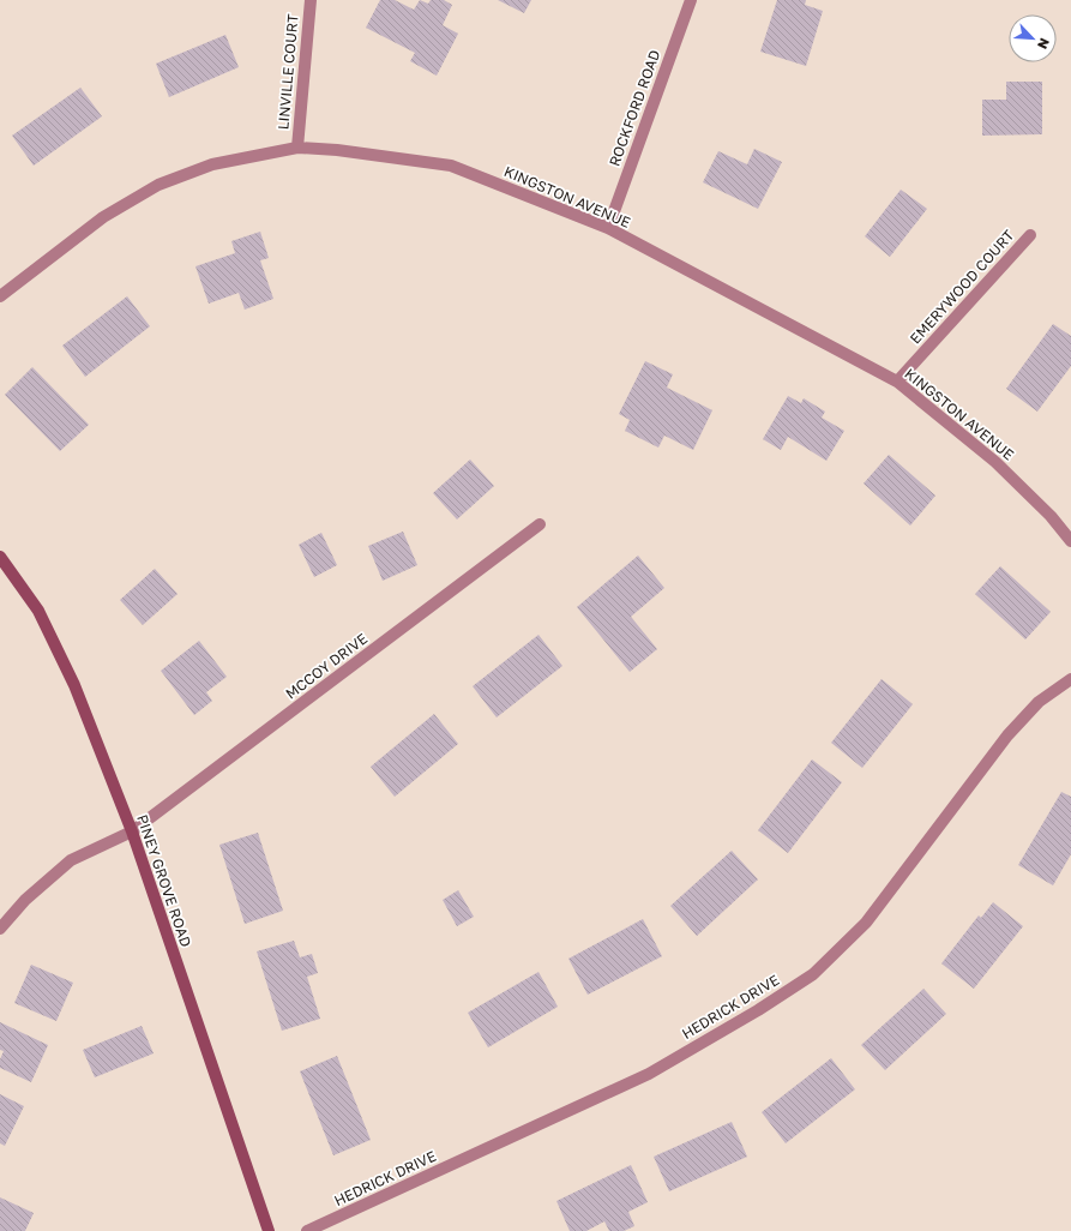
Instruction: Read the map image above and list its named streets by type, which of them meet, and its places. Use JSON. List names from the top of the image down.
{
  "streets": {
    "main road": ["PINEY GROVE ROAD"],
    "street": [
      "LINVILLE COURT",
      "ROCKFORD ROAD",
      "KINGSTON AVENUE",
      "EMERYWOOD COURT",
      "MCCOY DRIVE",
      "HEDRICK DRIVE"
    ]
  },
  "crossings": [
    ["LINVILLE COURT", "KINGSTON AVENUE"],
    ["ROCKFORD ROAD", "KINGSTON AVENUE"],
    ["KINGSTON AVENUE", "EMERYWOOD COURT"],
    ["MCCOY DRIVE", "PINEY GROVE ROAD"]
  ],
  "north": "bottom right"
}
